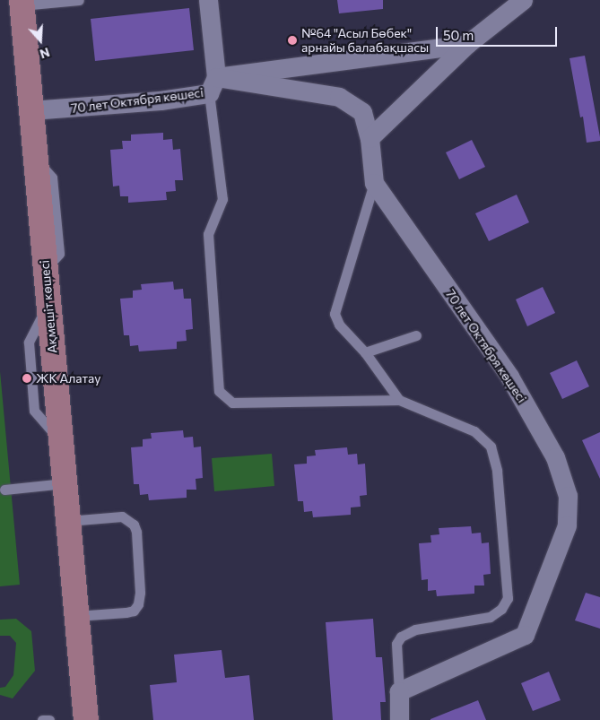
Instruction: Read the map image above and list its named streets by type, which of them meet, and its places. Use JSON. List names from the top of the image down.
{
  "streets": {
    "main road": ["Ақмешіт көшесі"],
    "street": ["70 лет Октября көшесі"]
  },
  "crossings": [
    ["70 лет Октября көшесі", "Ақмешіт көшесі"]
  ],
  "places": ["№64 \"Асыл Бөбек\" арнайы балабақшасы", "ЖК Алатау"],
  "scale_bar": "50 m",
  "north": "bottom"
}
